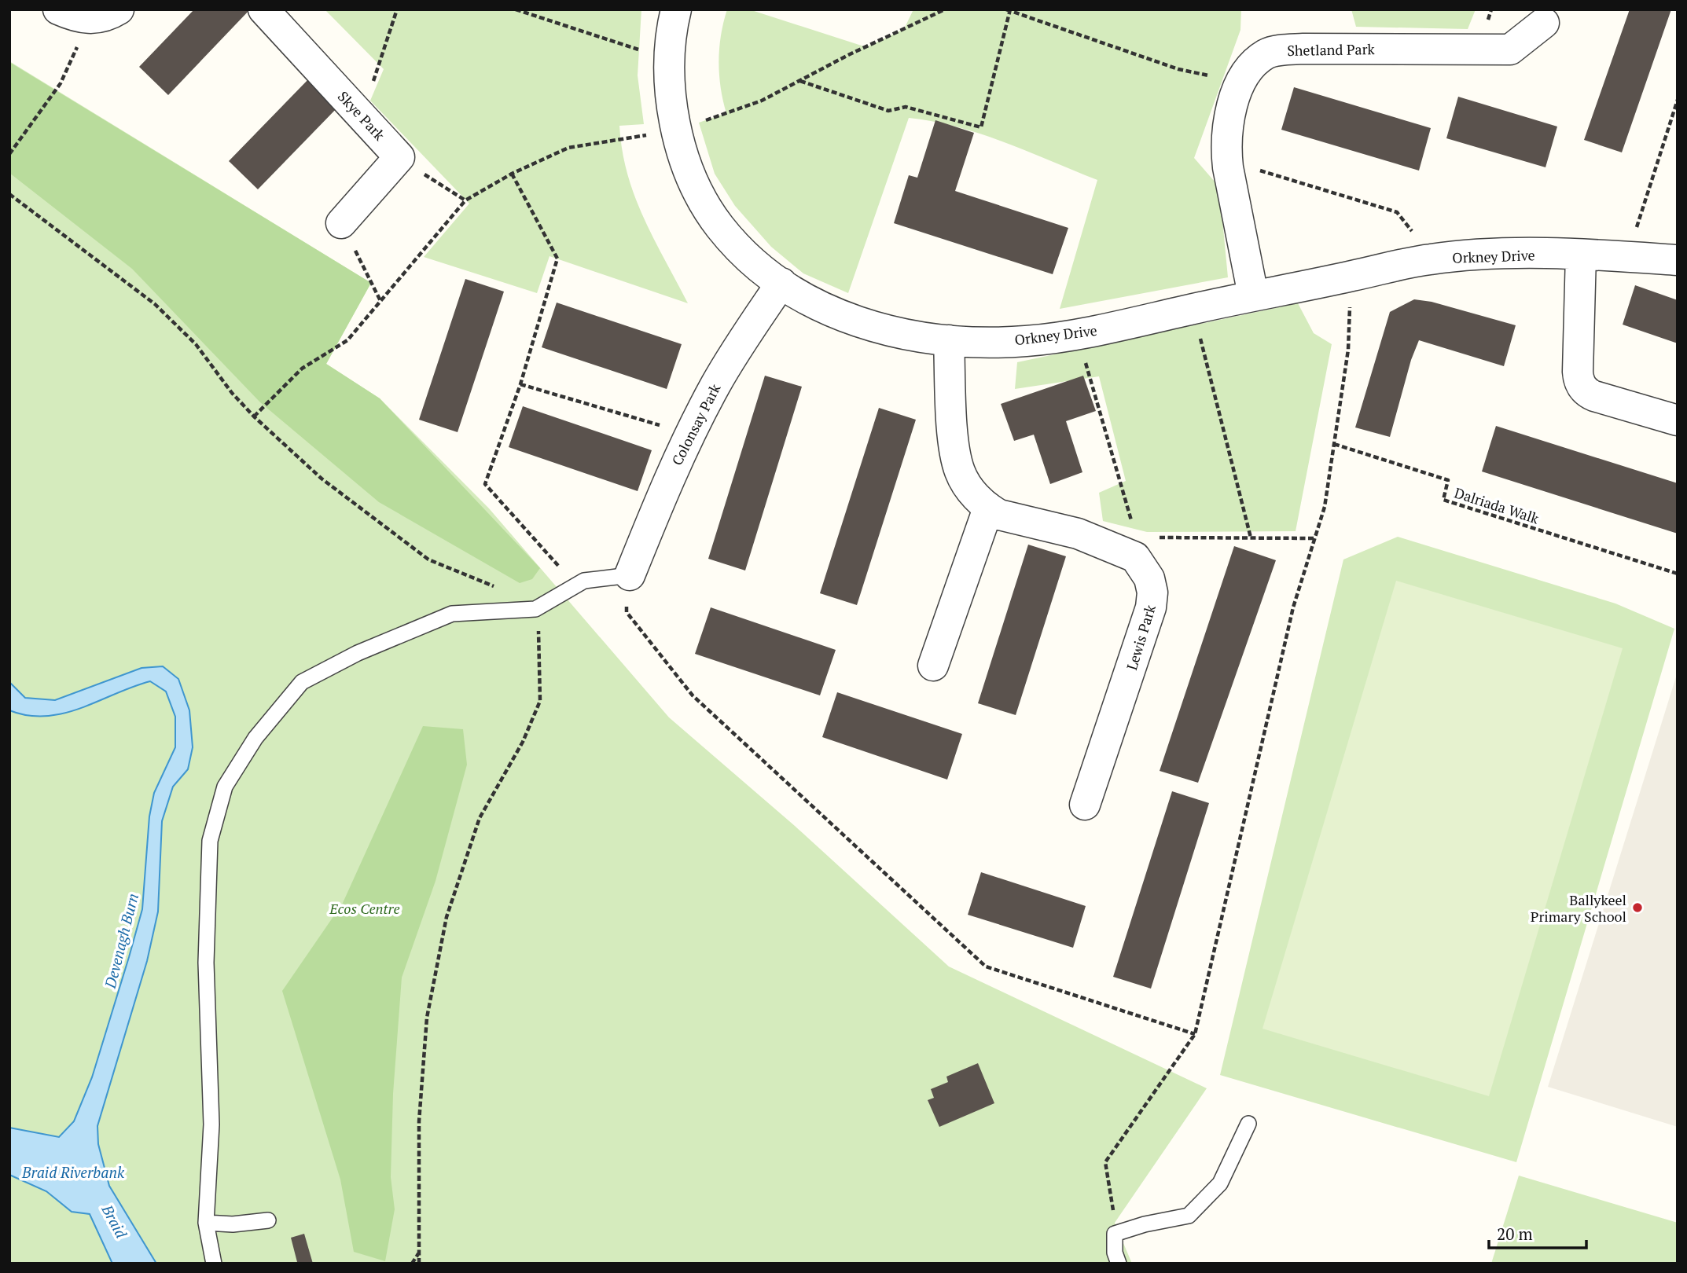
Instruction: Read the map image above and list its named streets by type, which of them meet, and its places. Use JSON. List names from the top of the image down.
{
  "streets": {
    "street": [
      "Shetland Park",
      "Skye Park",
      "Orkney Drive",
      "Colonsay Park",
      "Lewis Park"
    ],
    "path": ["Dalriada Walk"]
  },
  "crossings": [
    ["Shetland Park", "Orkney Drive"],
    ["Orkney Drive", "Colonsay Park"],
    ["Orkney Drive", "Lewis Park"]
  ],
  "water": ["Devenagh Burn", "Braid Riverbank", "Braid"],
  "parks": ["Ecos Centre"],
  "places": ["Ballykeel Primary School"],
  "scale_bar": "20 m"
}
